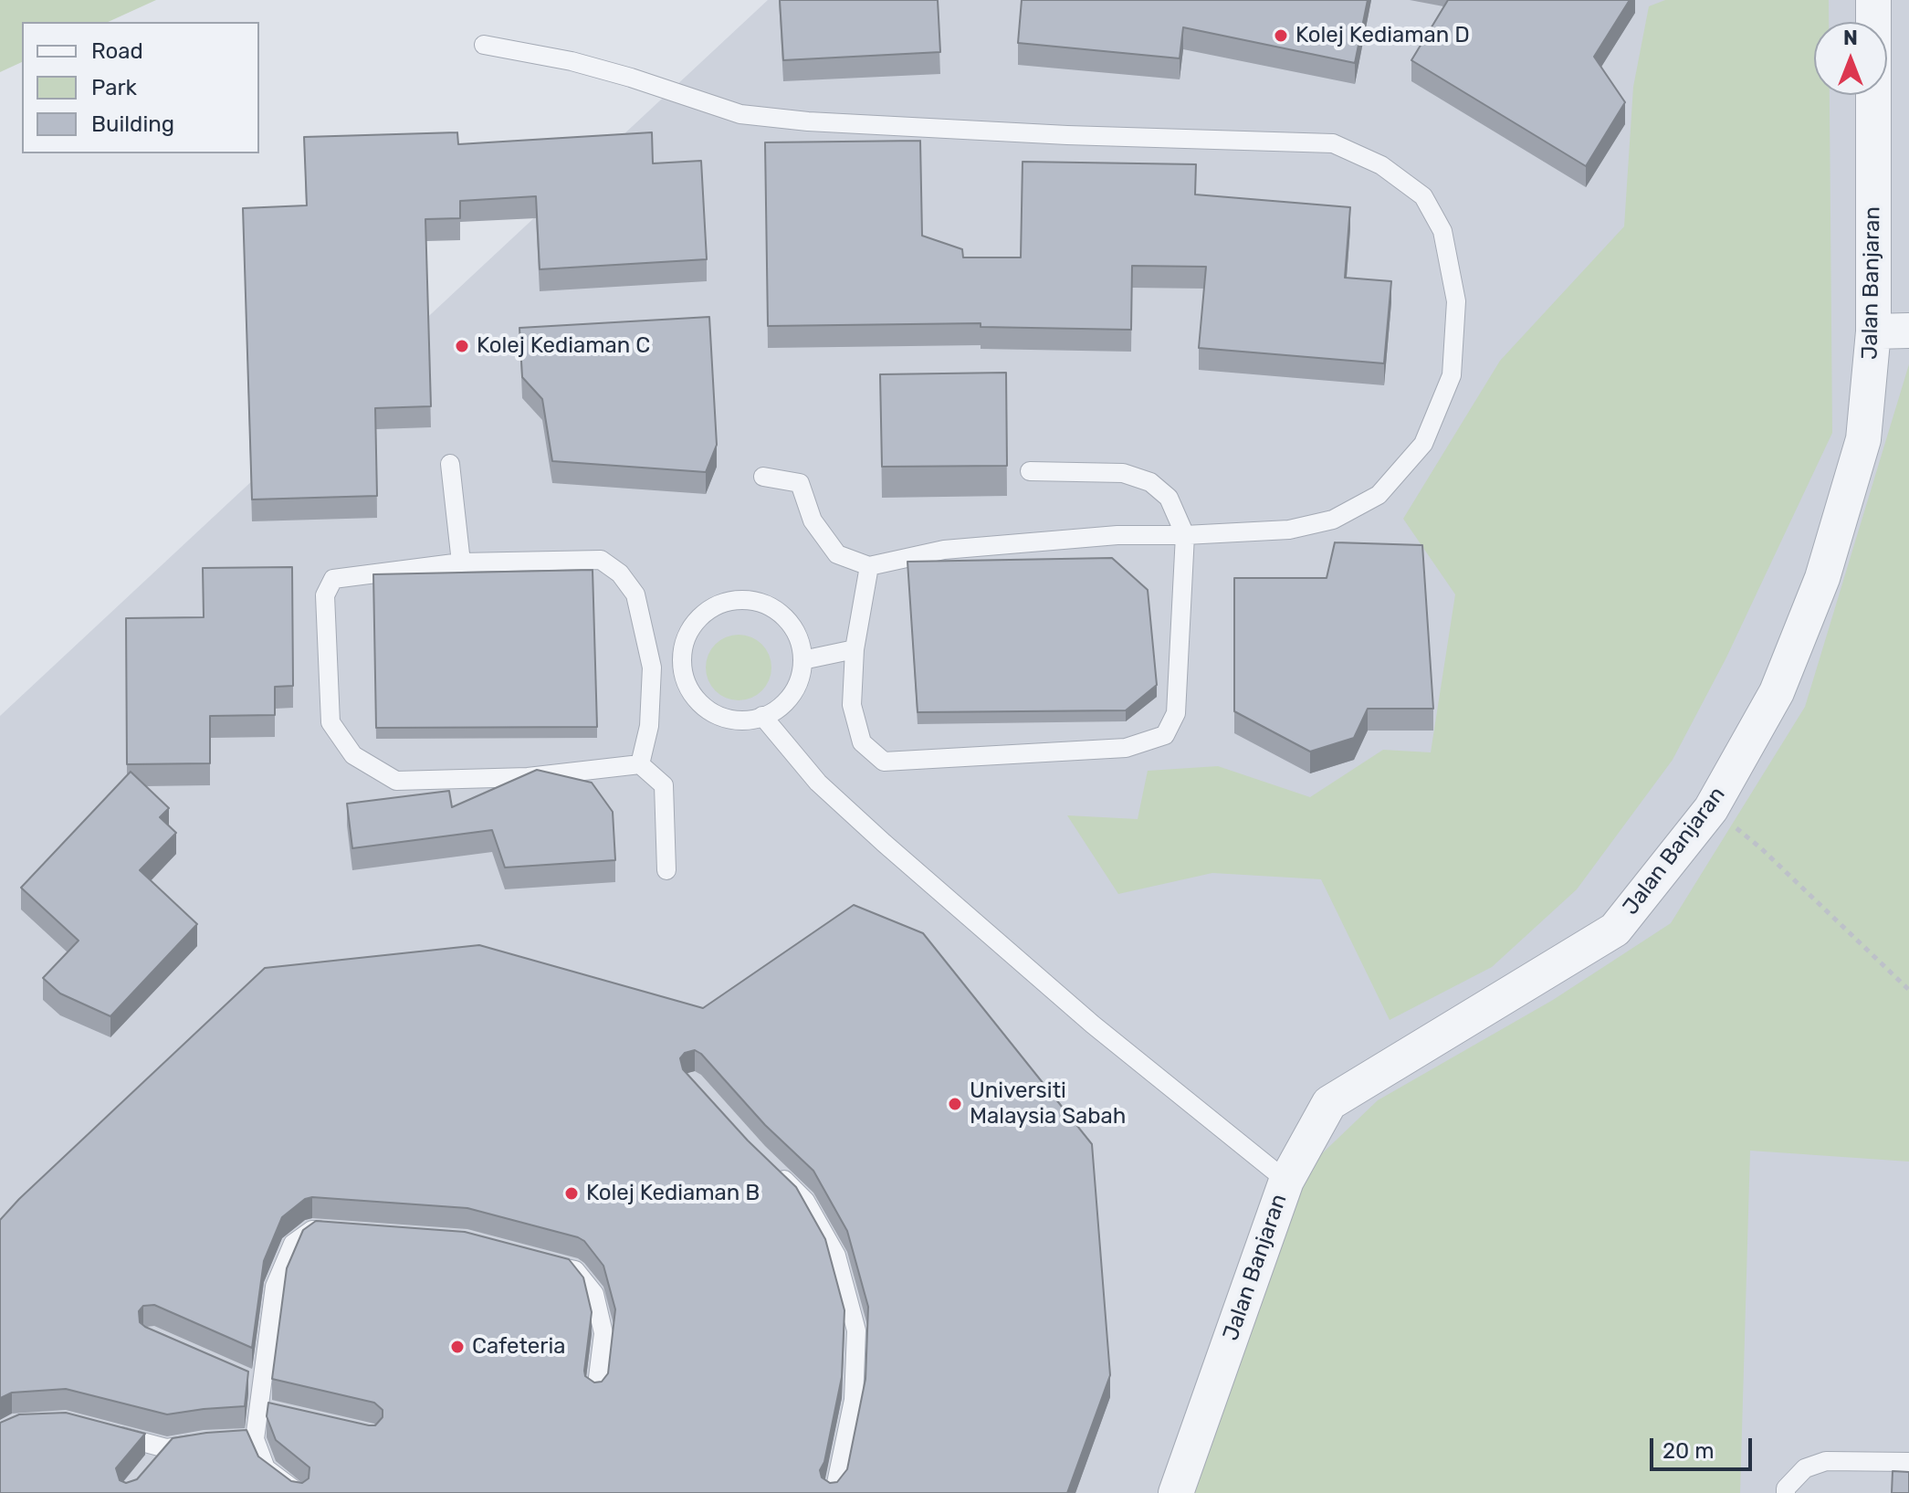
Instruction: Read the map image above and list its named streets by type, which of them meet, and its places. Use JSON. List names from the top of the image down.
{
  "streets": {
    "street": ["Jalan Banjaran"]
  },
  "places": [
    "Kolej Kediaman D",
    "Kolej Kediaman C",
    "Universiti Malaysia Sabah",
    "Kolej Kediaman B",
    "Cafeteria"
  ],
  "legend": ["Road", "Park", "Building"],
  "scale_bar": "20 m",
  "north": "top"
}
